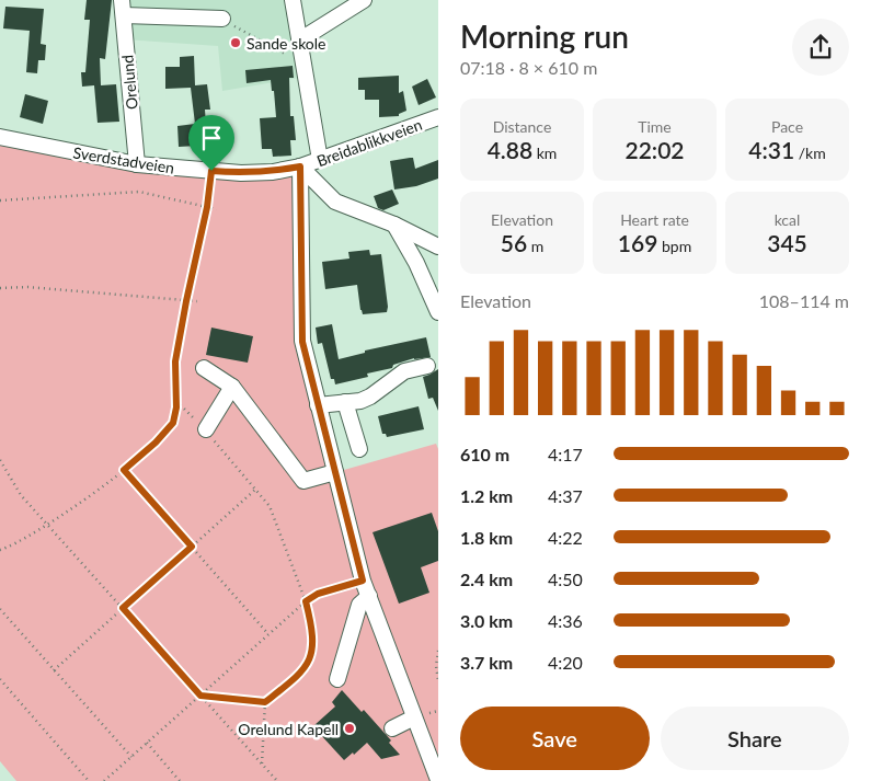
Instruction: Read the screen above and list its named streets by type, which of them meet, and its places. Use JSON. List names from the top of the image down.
{
  "streets": {
    "street": ["Orelund", "Breidablikkveien", "Sverdstadveien"]
  },
  "crossings": [
    ["Orelund", "Sverdstadveien"],
    ["Breidablikkveien", "Sverdstadveien"]
  ],
  "places": ["Sande skole", "Orelund Kapell"],
  "page": {
    "heading": ["Morning run", "07:18 · 8 × 610 m"],
    "stats": [
      ["Distance", "4.88 km"],
      ["Time", "22:02"],
      ["Pace", "4:31 /km"],
      ["Elevation", "56 m"],
      ["Heart rate", "169 bpm"],
      ["kcal", "345"]
    ],
    "chart": ["Elevation", "108–114 m"],
    "list": [
      {
        "name": "610 m",
        "note": "4:17"
      },
      {
        "name": "1.2 km",
        "note": "4:37"
      },
      {
        "name": "1.8 km",
        "note": "4:22"
      },
      {
        "name": "2.4 km",
        "note": "4:50"
      },
      {
        "name": "3.0 km",
        "note": "4:36"
      },
      {
        "name": "3.7 km",
        "note": "4:20"
      }
    ],
    "buttons": ["Save", "Share"]
  }
}
